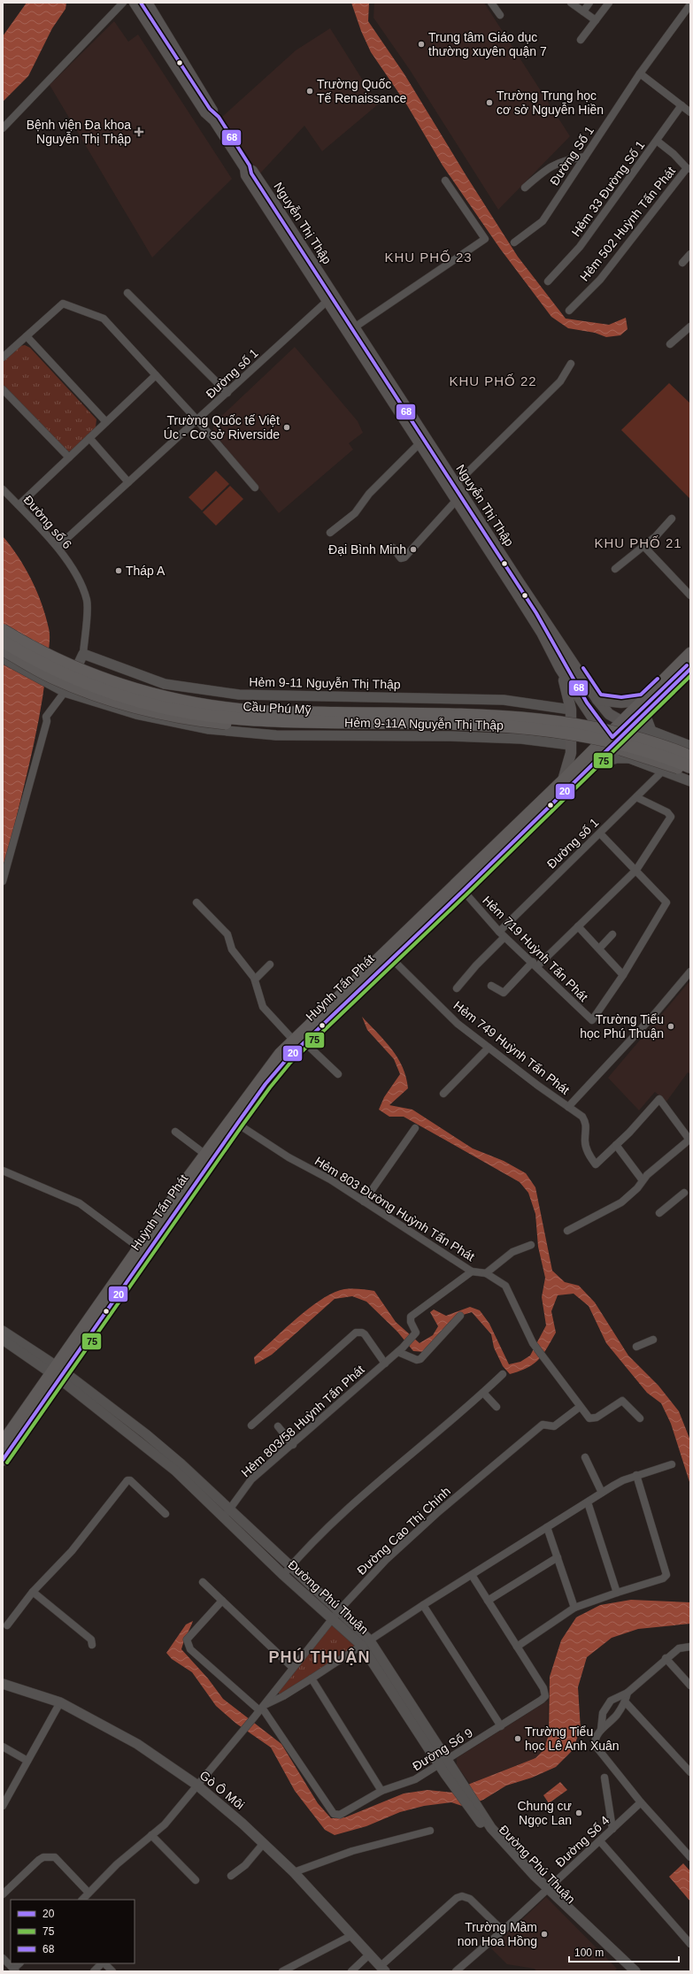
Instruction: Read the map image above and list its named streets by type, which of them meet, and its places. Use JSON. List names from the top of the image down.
{
  "streets": {
    "highway": ["Cầu Phú Mỹ"],
    "main road": ["Nguyễn Thị Thập", "Huỳnh Tấn Phát"],
    "street": [
      "Đường Số 1",
      "Hẻm 33 Đường Số 1",
      "Hẻm 502 Huỳnh Tấn Phát",
      "Đường số 1",
      "Đường số 6",
      "Hẻm 9-11 Nguyễn Thị Thập",
      "Hẻm 9-11A Nguyễn Thị Thập",
      "Hẻm 719 Huỳnh Tấn Phát",
      "Hẻm 749 Huỳnh Tấn Phát",
      "Hẻm 803 Đường Huỳnh Tấn Phát",
      "Hẻm 803/58 Huỳnh Tấn Phát",
      "Đường Cao Thị Chính",
      "Đường Phú Thuận",
      "Đường Số 9",
      "Gò Ô Môi",
      "Đường Số 4"
    ]
  },
  "crossings": [
    ["Nguyễn Thị Thập", "Đường số 1"],
    ["Nguyễn Thị Thập", "Huỳnh Tấn Phát"],
    ["Đường số 1", "Đường số 6"],
    ["Đường số 1", "Hẻm 719 Huỳnh Tấn Phát"],
    ["Đường số 6", "Hẻm 9-11 Nguyễn Thị Thập"],
    ["Hẻm 719 Huỳnh Tấn Phát", "Huỳnh Tấn Phát"],
    ["Huỳnh Tấn Phát", "Hẻm 749 Huỳnh Tấn Phát"],
    ["Huỳnh Tấn Phát", "Hẻm 803 Đường Huỳnh Tấn Phát"],
    ["Huỳnh Tấn Phát", "Đường Phú Thuận"],
    ["Hẻm 803 Đường Huỳnh Tấn Phát", "Hẻm 803/58 Huỳnh Tấn Phát"],
    ["Hẻm 803 Đường Huỳnh Tấn Phát", "Đường Cao Thị Chính"],
    ["Hẻm 803/58 Huỳnh Tấn Phát", "Đường Phú Thuận"],
    ["Đường Cao Thị Chính", "Đường Phú Thuận"],
    ["Đường Cao Thị Chính", "Đường Số 9"],
    ["Đường Cao Thị Chính", "Gò Ô Môi"],
    ["Đường Phú Thuận", "Đường Số 9"],
    ["Đường Phú Thuận", "Đường Số 4"]
  ],
  "districts": [
    "KHU PHỐ 23",
    "KHU PHỐ 22",
    "KHU PHỐ 21",
    "PHÚ THUẬN"
  ],
  "places": {
    "other": [
      "Trung tâm Giáo dục thường xuyên quận 7",
      "Trường Quốc Tế Renaissance",
      "Trường Trung học cơ sở Nguyễn Hiền",
      "Trường Quốc tế Việt Úc - Cơ sở Riverside",
      "Đại Bình Minh",
      "Tháp A",
      "Trường Tiểu học Phú Thuận",
      "Trường Tiểu học Lê Anh Xuân",
      "Chung cư Ngọc Lan",
      "Trường Mầm non Hoa Hồng"
    ],
    "health": ["Bệnh viện Đa khoa Nguyễn Thị Thập"]
  },
  "lines": ["transit line 68", "transit line 20", "transit line 75"],
  "legend": ["20", "75", "68"],
  "scale_bar": "100 m"
}
